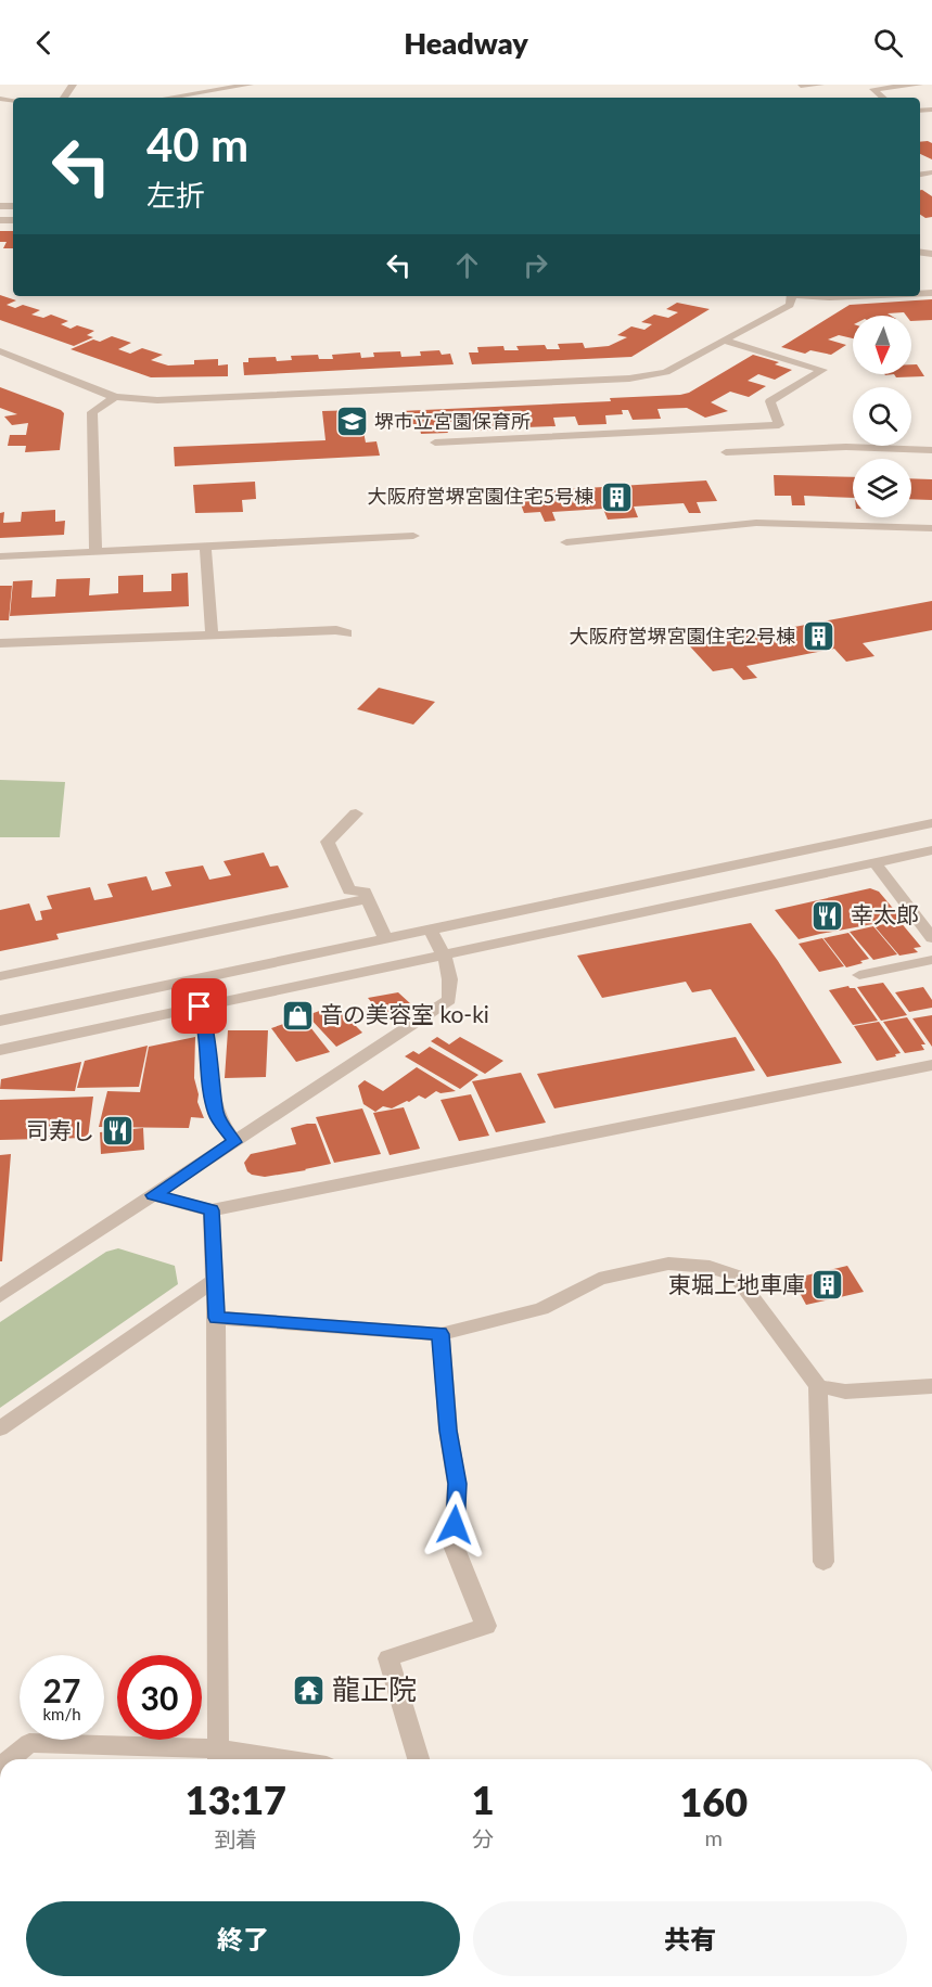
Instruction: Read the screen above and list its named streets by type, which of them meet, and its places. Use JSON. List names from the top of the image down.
{
  "places": {
    "school or university": ["堺市立宮園保育所"],
    "building": ["大阪府営堺宮園住宅5号棟", "大阪府営堺宮園住宅2号棟", "東堀上地車庫"],
    "restaurant": ["幸太郎", "司寿し"],
    "shop": ["音の美容室 ko-ki"],
    "temple": ["龍正院"]
  },
  "north": "bottom",
  "page": {
    "header": "Headway",
    "turn": ["40 m", "左折"],
    "speed": "27 km/h",
    "limit": "30",
    "eta": [
      "13:17",
      "到着",
      "1",
      "分",
      "160",
      "m"
    ],
    "buttons": ["終了", "共有"]
  }
}
